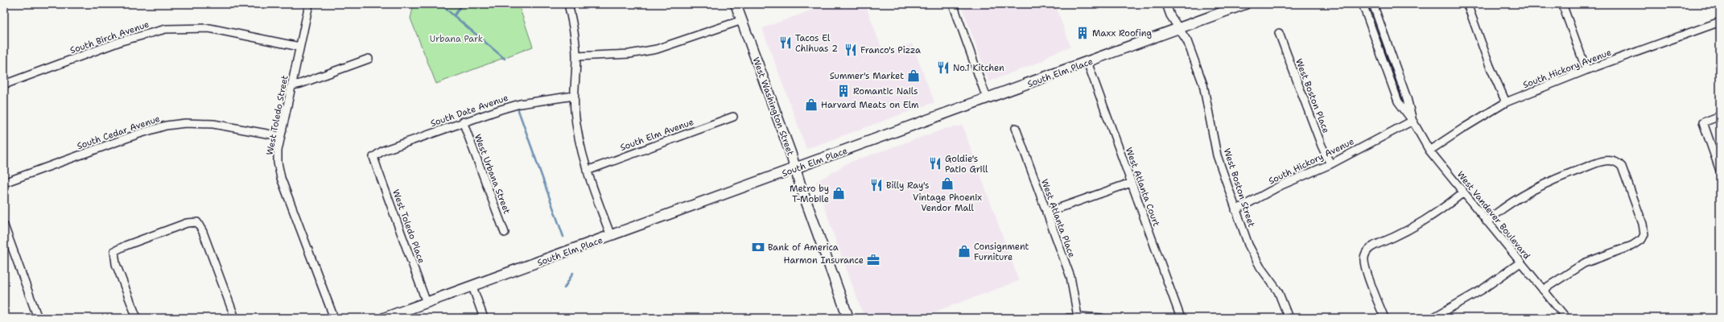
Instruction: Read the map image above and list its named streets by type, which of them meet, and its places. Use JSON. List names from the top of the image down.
{
  "streets": {
    "main road": ["South Elm Place", "West Washington Street"],
    "street": [
      "South Birch Avenue",
      "South Hickory Avenue",
      "West Boston Place",
      "South Date Avenue",
      "West Toledo Street",
      "South Cedar Avenue",
      "South Elm Avenue",
      "West Urbana Street",
      "West Atlanta Court",
      "West Boston Street",
      "West Vandever Boulevard",
      "West Atlanta Place",
      "West Toledo Place"
    ]
  },
  "crossings": [
    ["South Birch Avenue", "West Toledo Street"],
    ["South Hickory Avenue", "West Boston Place"],
    ["South Hickory Avenue", "West Boston Street"],
    ["South Hickory Avenue", "West Vandever Boulevard"],
    ["South Elm Place", "West Washington Street"],
    ["South Elm Place", "West Atlanta Court"],
    ["South Elm Place", "West Boston Street"],
    ["South Elm Place", "West Toledo Place"],
    ["South Date Avenue", "West Urbana Street"],
    ["South Date Avenue", "West Toledo Place"],
    ["West Toledo Street", "South Cedar Avenue"]
  ],
  "parks": ["Urbana Park"],
  "places": {
    "building": ["Maxx Roofing", "Romantic Nails"],
    "restaurant": [
      "Tacos El Chihuas 2",
      "Franco's Pizza",
      "No.1 Kitchen",
      "Goldie's Patio Grill",
      "Billy Ray's"
    ],
    "shop": [
      "Summer's Market",
      "Harvard Meats on Elm",
      "Vintage Phoenix Vendor Mall",
      "Metro by T-Mobile",
      "Consignment Furniture"
    ],
    "bank": ["Bank of America"],
    "office": ["Harmon Insurance"]
  }
}
